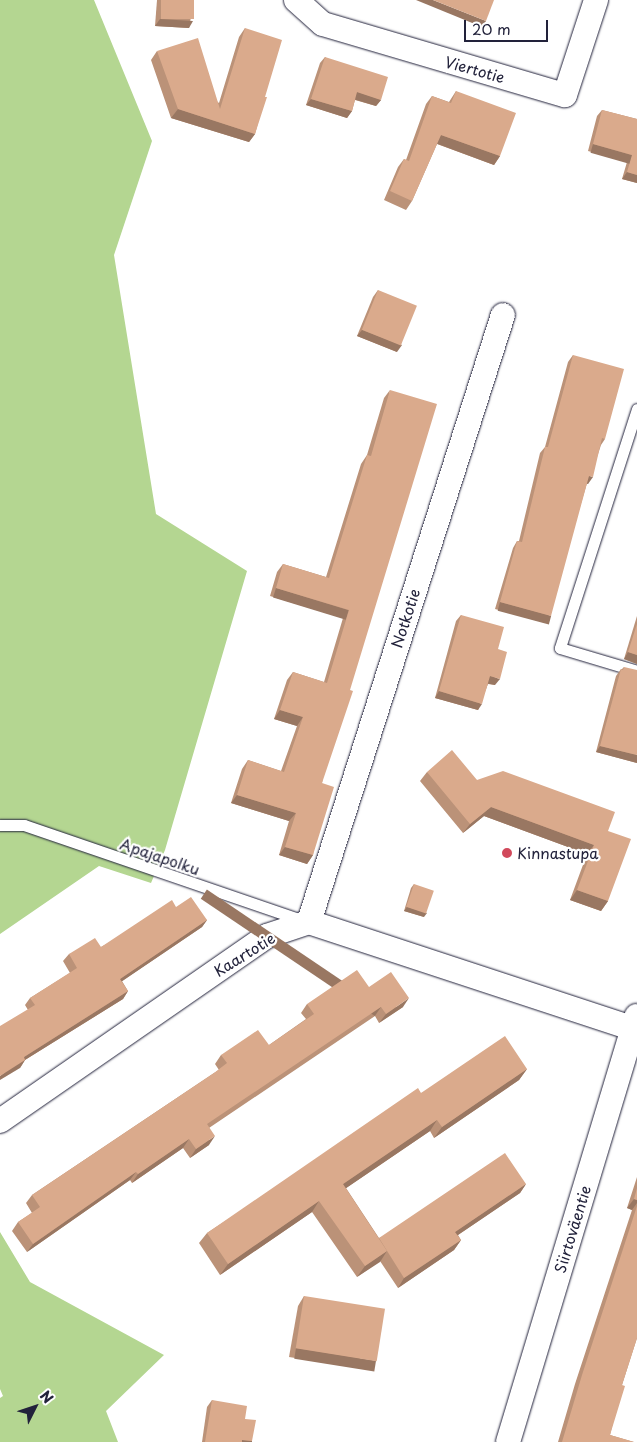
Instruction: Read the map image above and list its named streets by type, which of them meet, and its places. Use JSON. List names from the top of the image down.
{
  "streets": {
    "street": [
      "Viertotie",
      "Notkotie",
      "Kaartotie",
      "Siirtoväentie"
    ],
    "lane": ["Apajapolku"]
  },
  "crossings": [
    ["Notkotie", "Apajapolku"],
    ["Notkotie", "Kaartotie"],
    ["Apajapolku", "Kaartotie"]
  ],
  "places": ["Kinnastupa"],
  "scale_bar": "20 m",
  "north": "top right"
}
